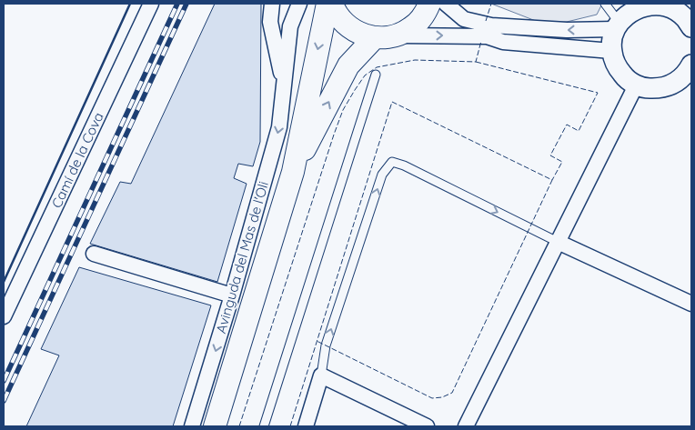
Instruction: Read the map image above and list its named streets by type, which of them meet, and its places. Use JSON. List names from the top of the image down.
{
  "streets": {
    "street": ["Camí de la Cova", "Avinguda del Mas de l'Oli"]
  },
  "one_way": ["Avinguda del Mas de l'Oli"]
}
